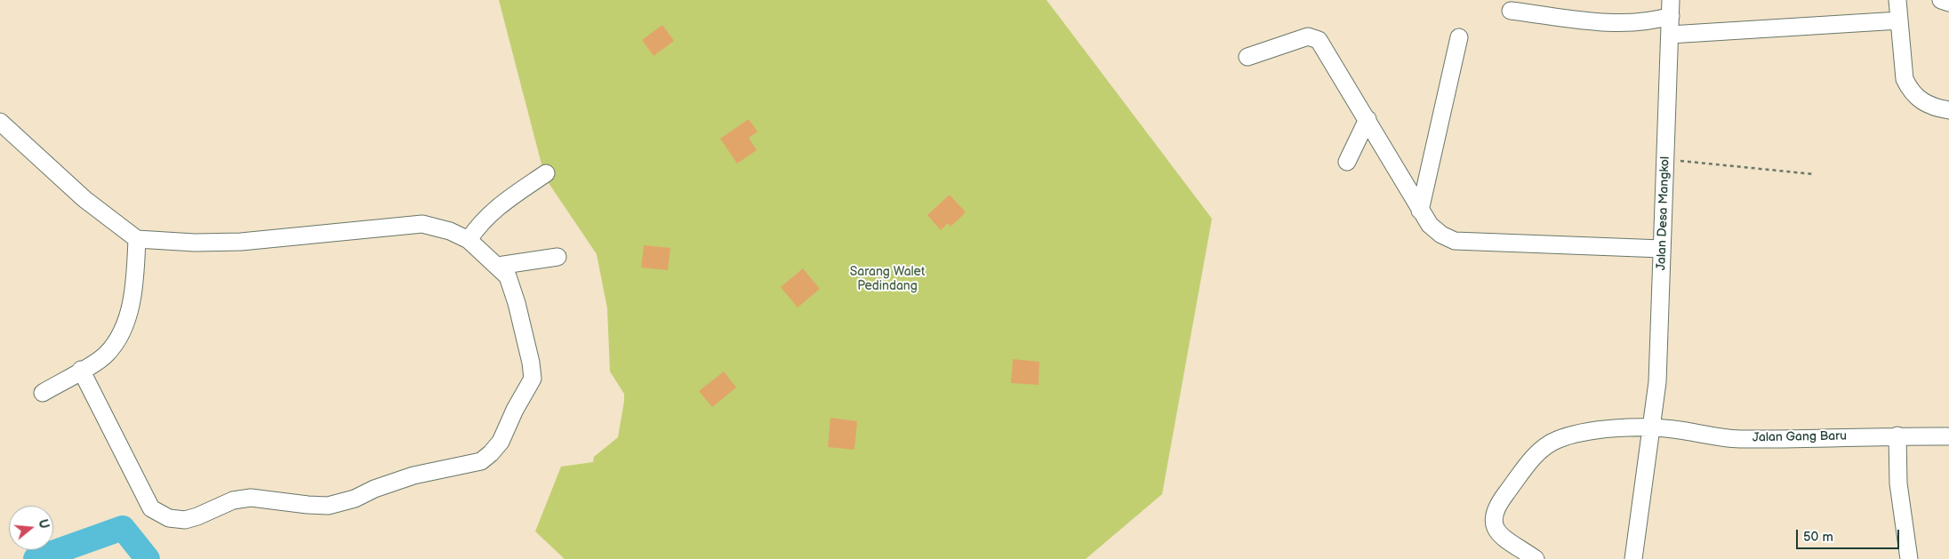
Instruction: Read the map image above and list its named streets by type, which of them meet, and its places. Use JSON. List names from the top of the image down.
{
  "streets": {
    "street": ["Jalan Desa Mangkol", "Jalan Gang Baru"]
  },
  "crossings": [
    ["Jalan Desa Mangkol", "Jalan Gang Baru"]
  ],
  "parks": ["Sarang Walet Pedindang"],
  "scale_bar": "50 m",
  "north": "right"
}
